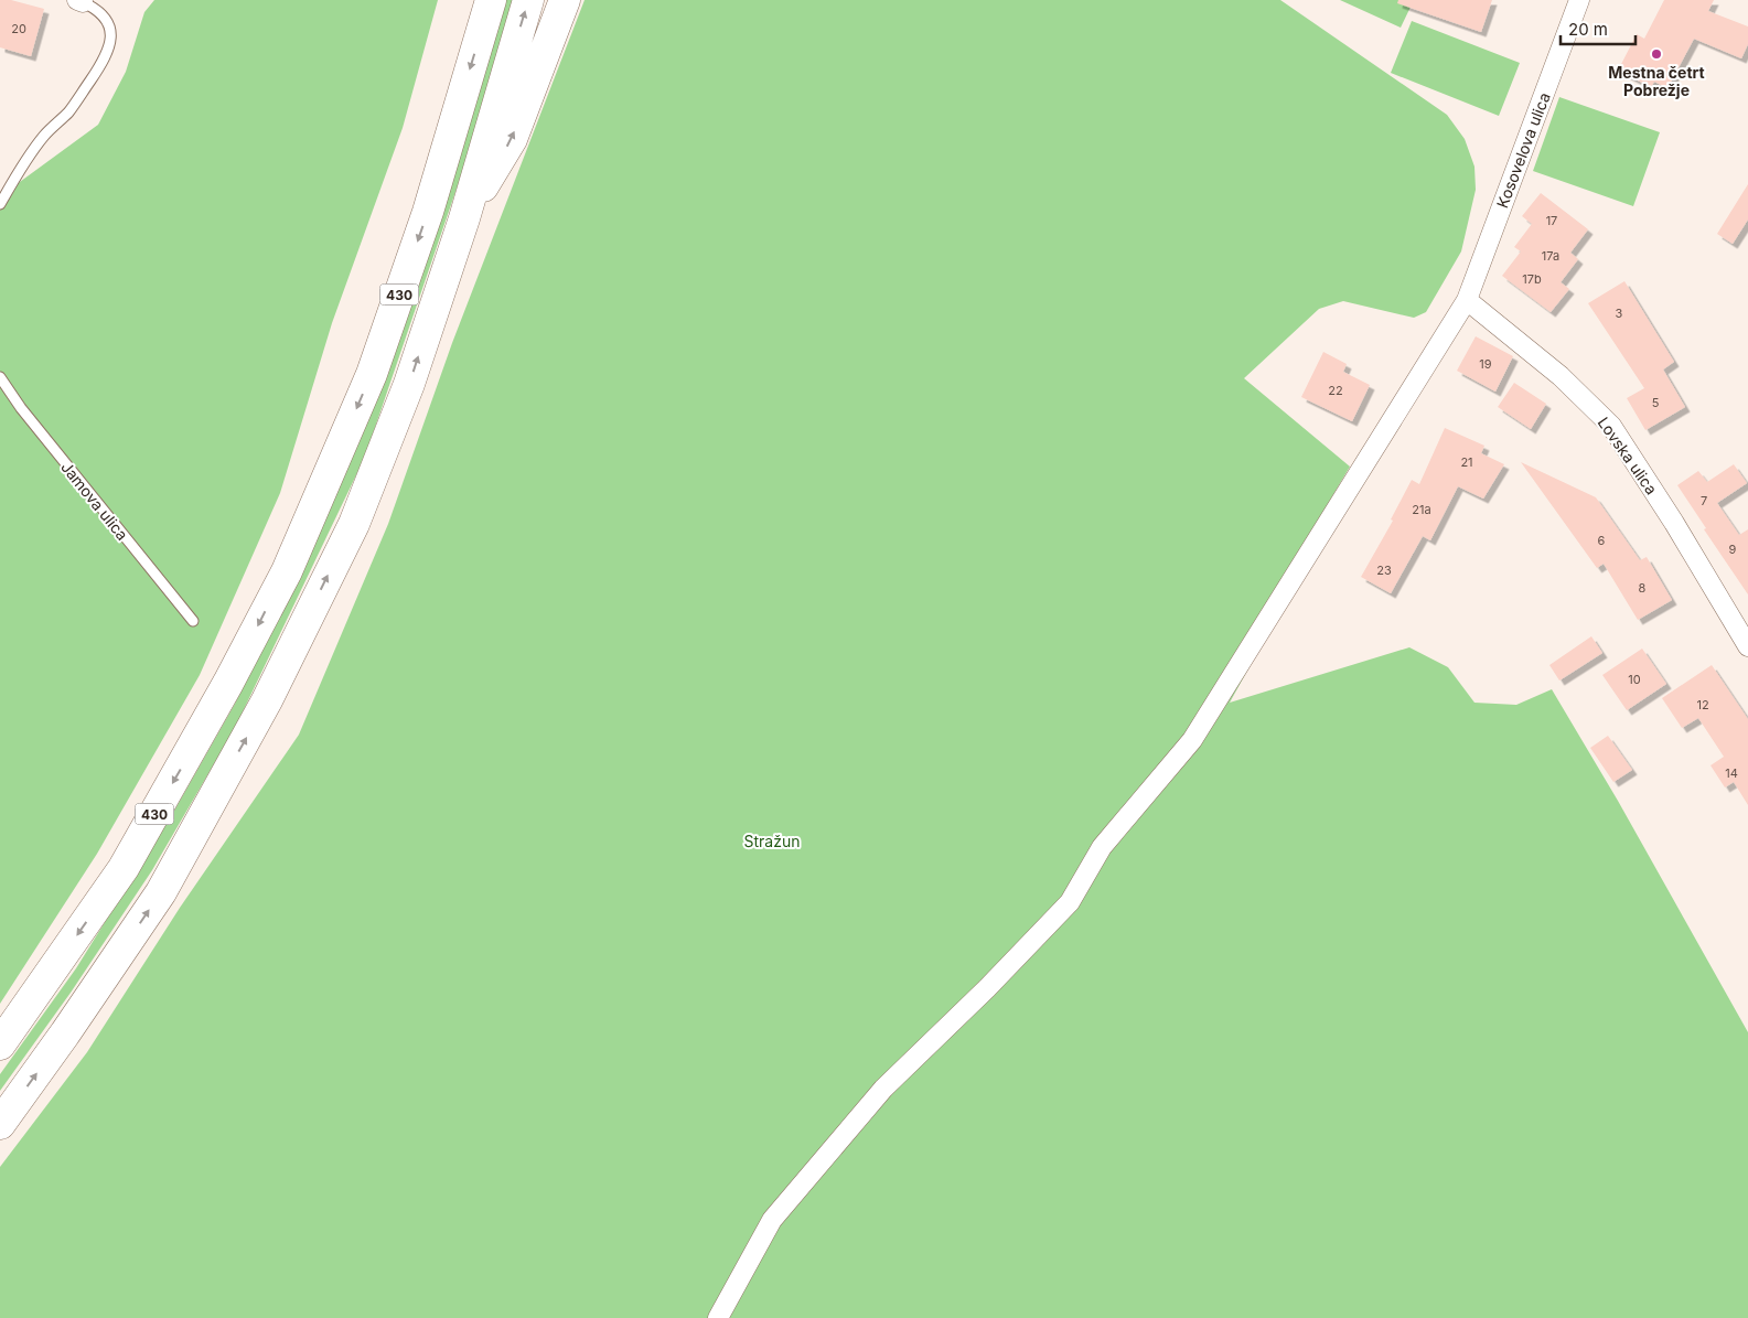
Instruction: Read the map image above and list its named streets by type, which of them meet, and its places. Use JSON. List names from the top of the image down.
{
  "streets": {
    "highway": ["430"],
    "street": ["Kosovelova ulica", "Lovska ulica"],
    "lane": ["Jamova ulica"]
  },
  "crossings": [
    ["Kosovelova ulica", "Lovska ulica"]
  ],
  "parks": ["Stražun"],
  "places": ["Mestna četrt Pobrežje"],
  "house_numbers": [
    "20",
    "17",
    "17a",
    "17b",
    "3",
    "19",
    "22",
    "5",
    "21",
    "7",
    "21a",
    "6",
    "9",
    "23",
    "8",
    "10",
    "12",
    "14"
  ],
  "scale_bar": "20 m"
}
